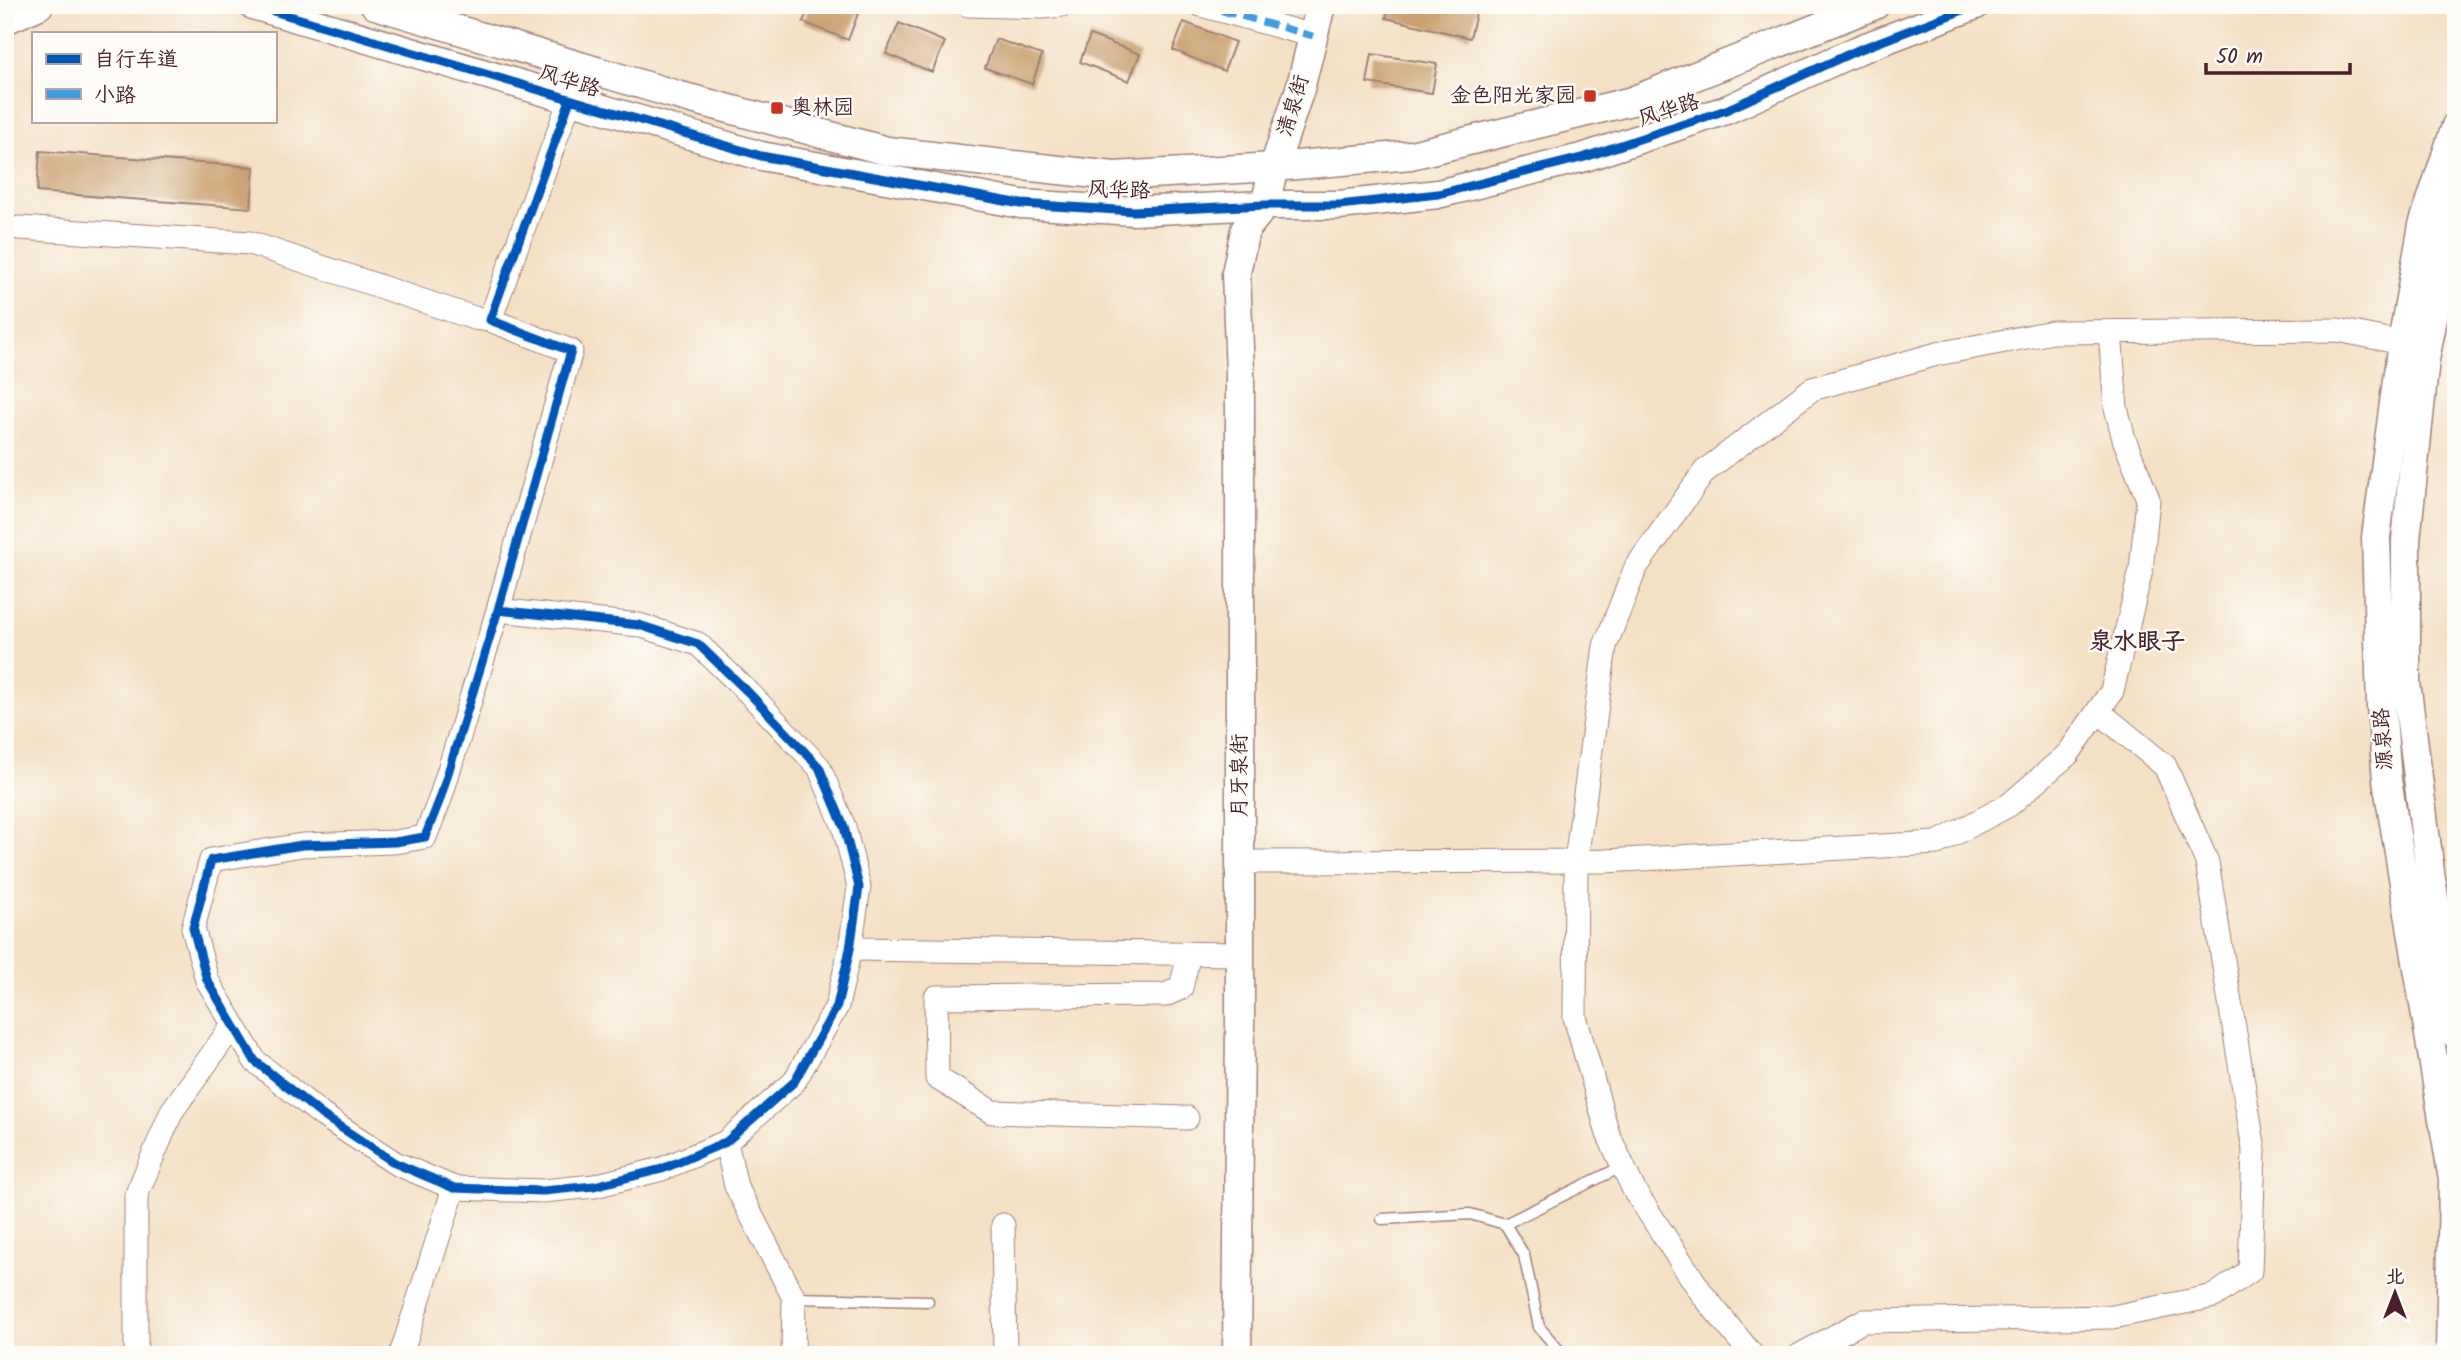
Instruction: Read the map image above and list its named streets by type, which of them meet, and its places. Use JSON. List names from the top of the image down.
{
  "streets": {
    "street": [
      "风华路",
      "清泉街",
      "源泉路",
      "月牙泉街"
    ]
  },
  "crossings": [
    ["风华路", "清泉街"],
    ["风华路", "月牙泉街"],
    ["清泉街", "月牙泉街"]
  ],
  "districts": ["泉水眼子"],
  "places": {
    "transit": ["金色阳光家园", "奥林园"]
  },
  "legend": ["自行车道", "小路"],
  "scale_bar": "50 m",
  "north": "top"
}
